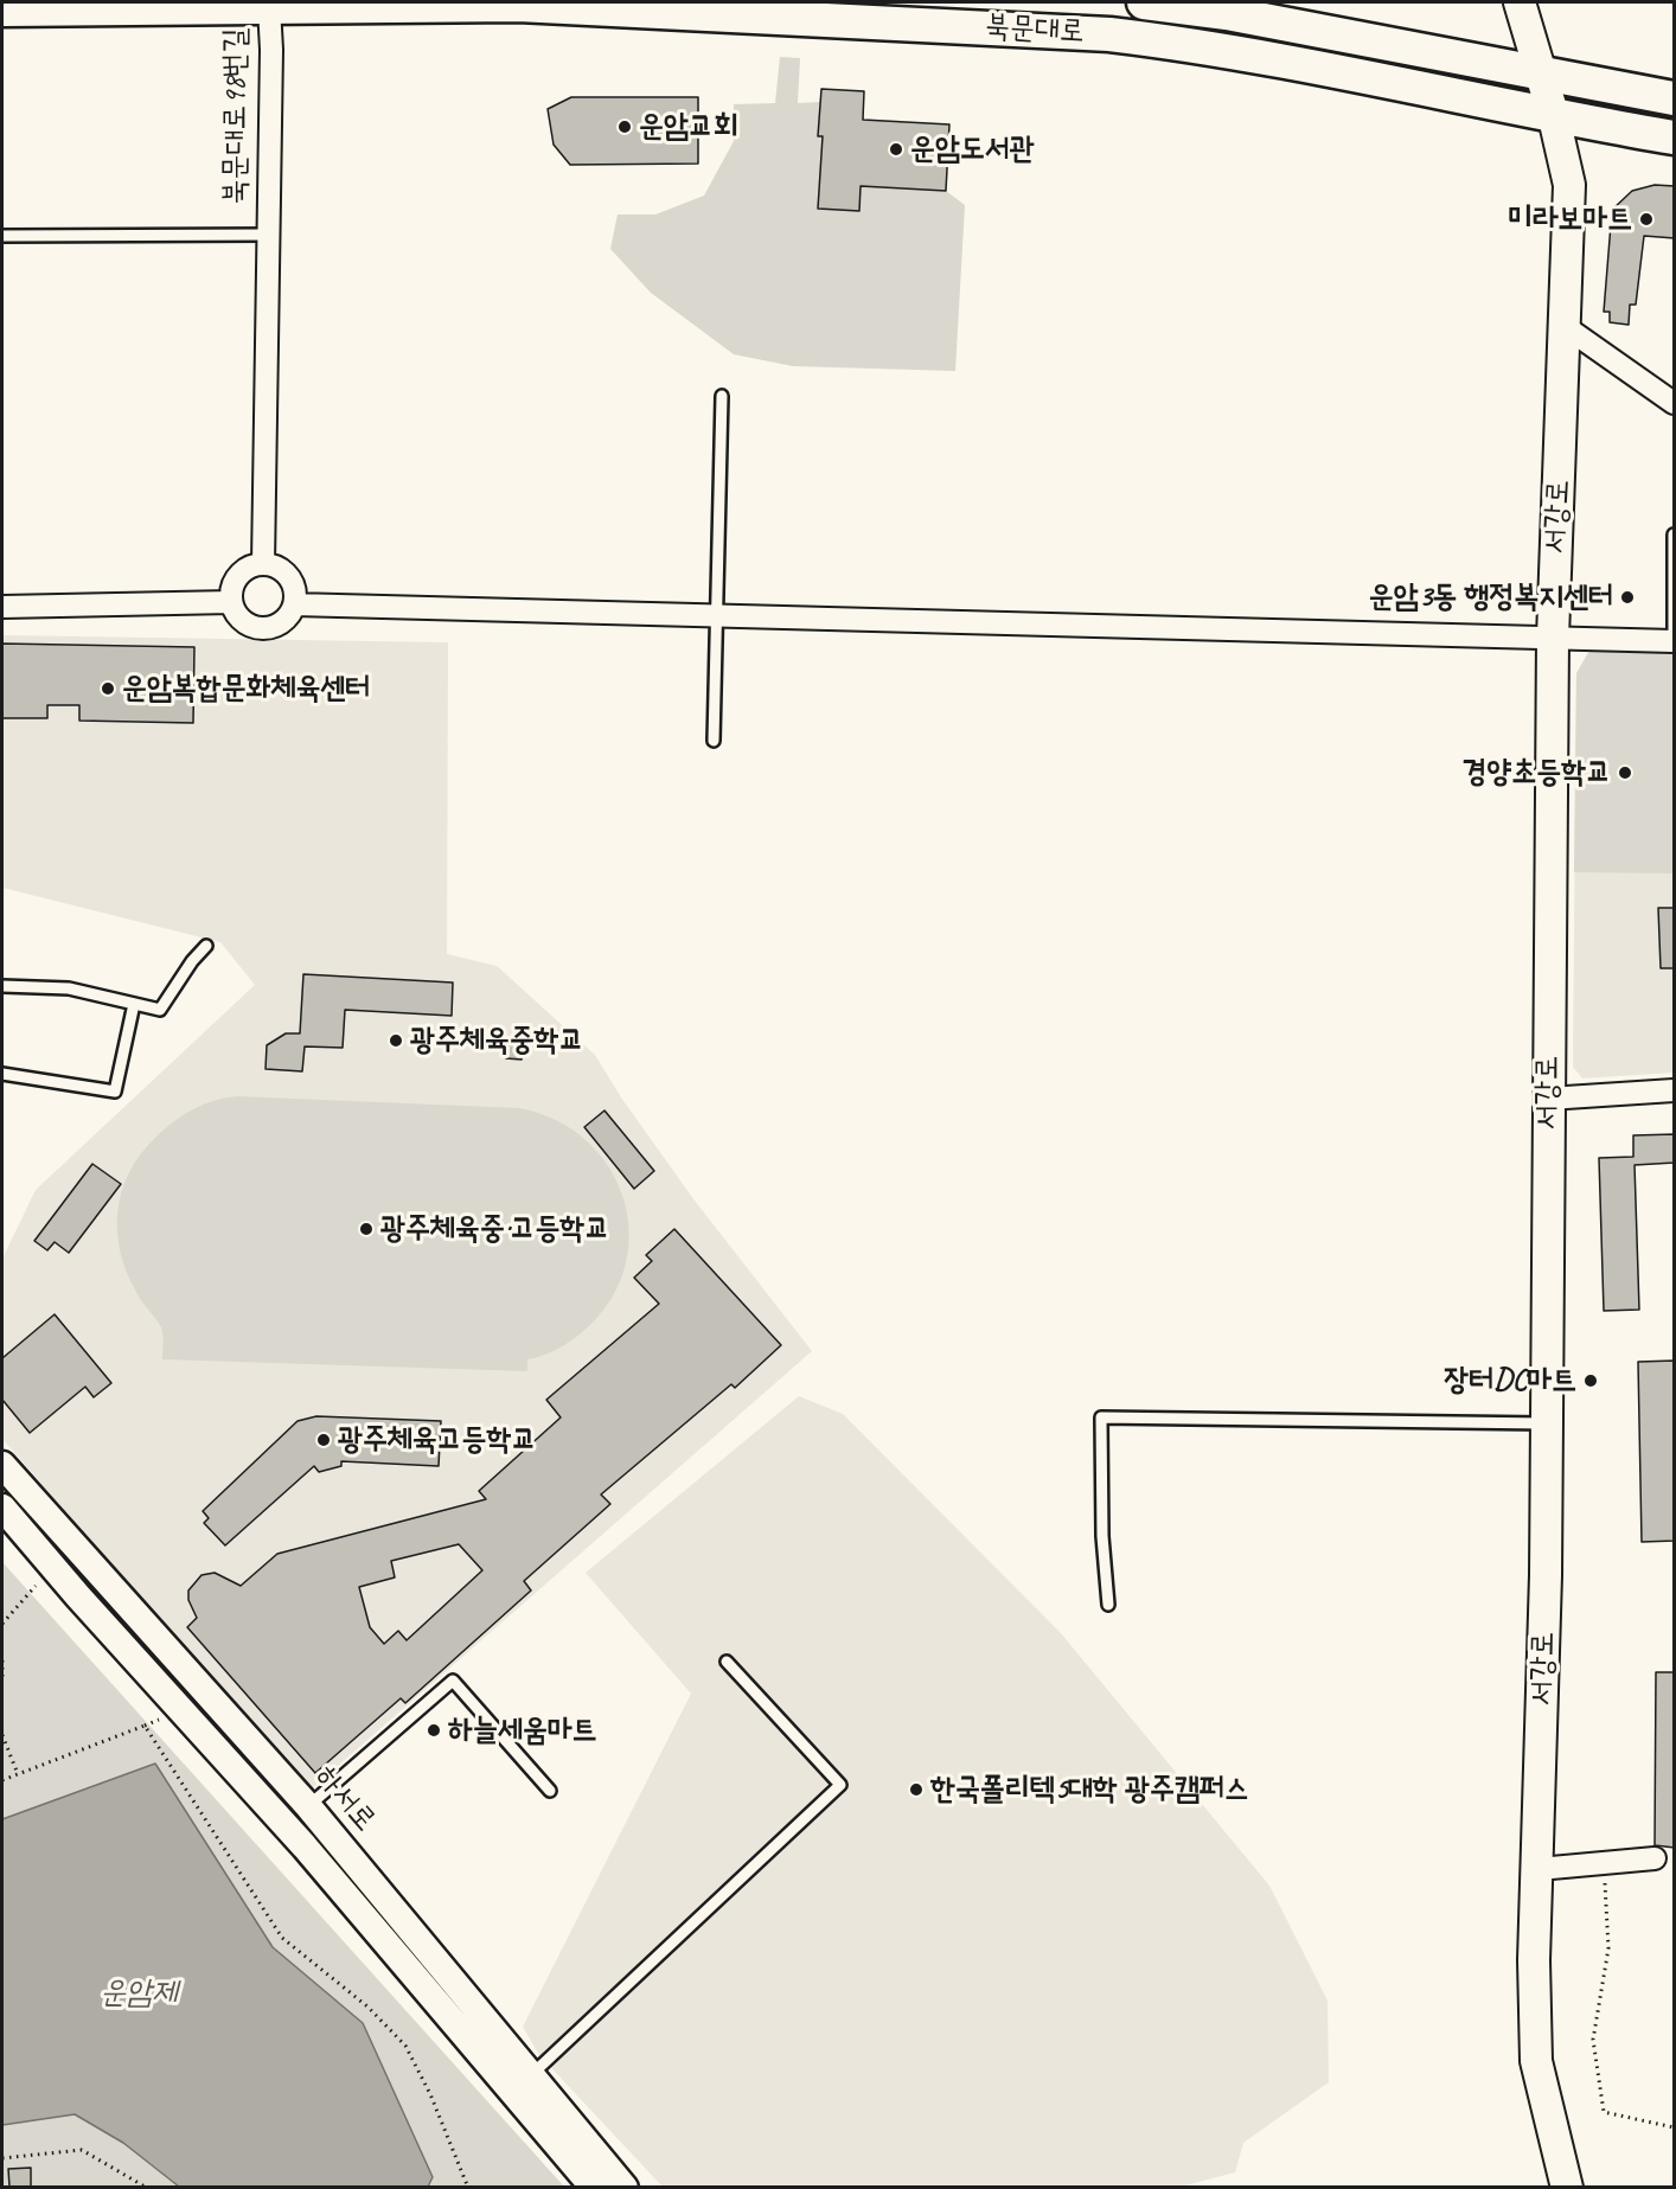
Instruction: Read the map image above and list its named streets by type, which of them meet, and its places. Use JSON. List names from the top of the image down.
{
  "streets": {
    "main road": ["북문대로", "서강로"],
    "street": ["북문대로98번길", "하서로"]
  },
  "crossings": [
    ["북문대로", "북문대로98번길"],
    ["북문대로", "서강로"]
  ],
  "water": ["운암제"],
  "places": [
    "운암교회",
    "운암도서관",
    "미라보마트",
    "운암3동 행정복지센터",
    "운암복합문화체육센터",
    "경양초등학교",
    "광주체육중학교",
    "광주체육중·고등학교",
    "장터DC마트",
    "광주체육고등학교",
    "하늘세움마트",
    "한국폴리텍5대학 광주캠퍼스"
  ]
}
